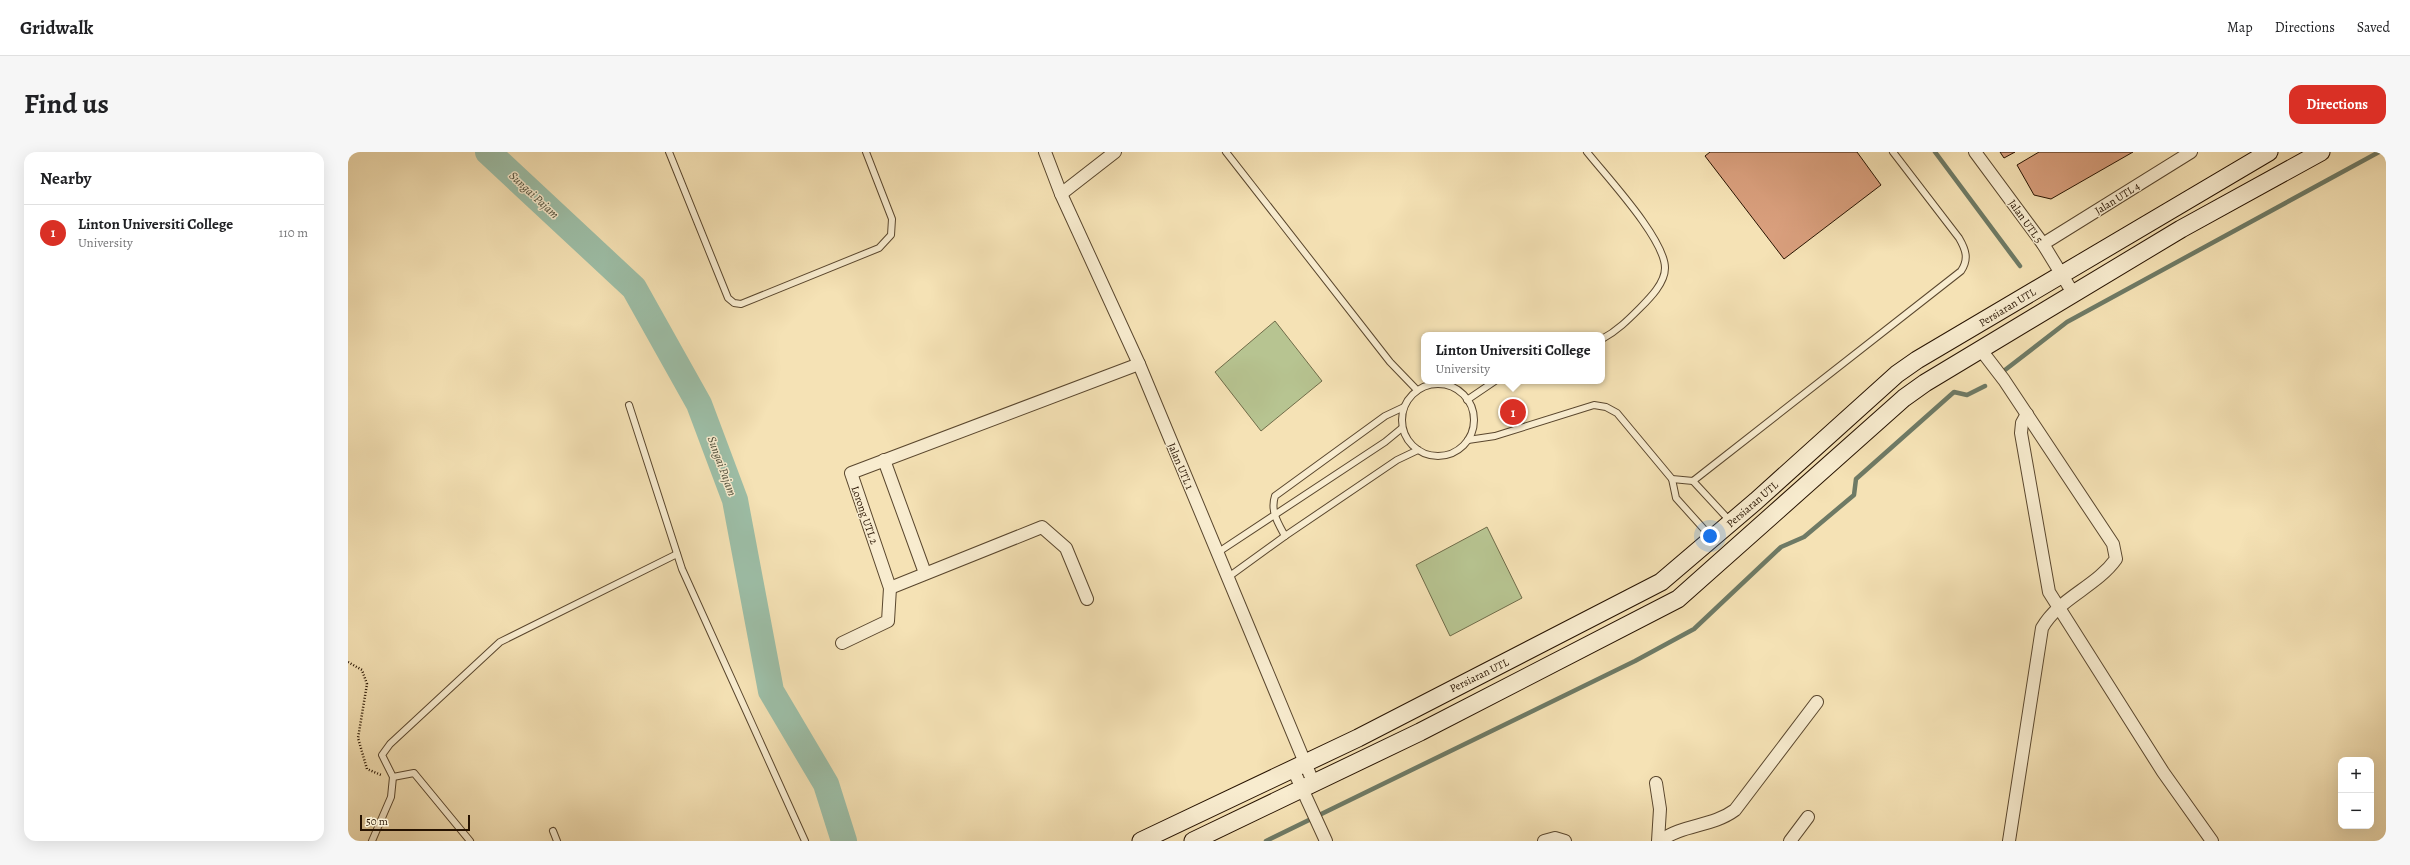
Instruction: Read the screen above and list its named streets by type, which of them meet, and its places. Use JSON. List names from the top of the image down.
{
  "streets": {
    "street": [
      "Jalan UTL 4",
      "Jalan UTL 5",
      "Persiaran UTL",
      "Jalan UTL 1",
      "Lorong UTL 2"
    ]
  },
  "crossings": [
    ["Jalan UTL 4", "Jalan UTL 5"],
    ["Jalan UTL 5", "Persiaran UTL"],
    ["Persiaran UTL", "Jalan UTL 1"],
    ["Jalan UTL 1", "Lorong UTL 2"]
  ],
  "water": ["Sungai Pajam"],
  "scale_bar": "50 m",
  "page": {
    "header": "Gridwalk",
    "nav": ["Map", "Directions", "Saved"],
    "title": "Find us",
    "buttons": "Directions",
    "heading": "Nearby",
    "list": [
      {
        "mark": "1",
        "name": "Linton Universiti College",
        "note": "University",
        "value": "110 m"
      }
    ],
    "popup": ["Linton Universiti College", "University"],
    "pins": "1",
    "map_buttons": ["+", "−"],
    "scale": "50 m"
  }
}
